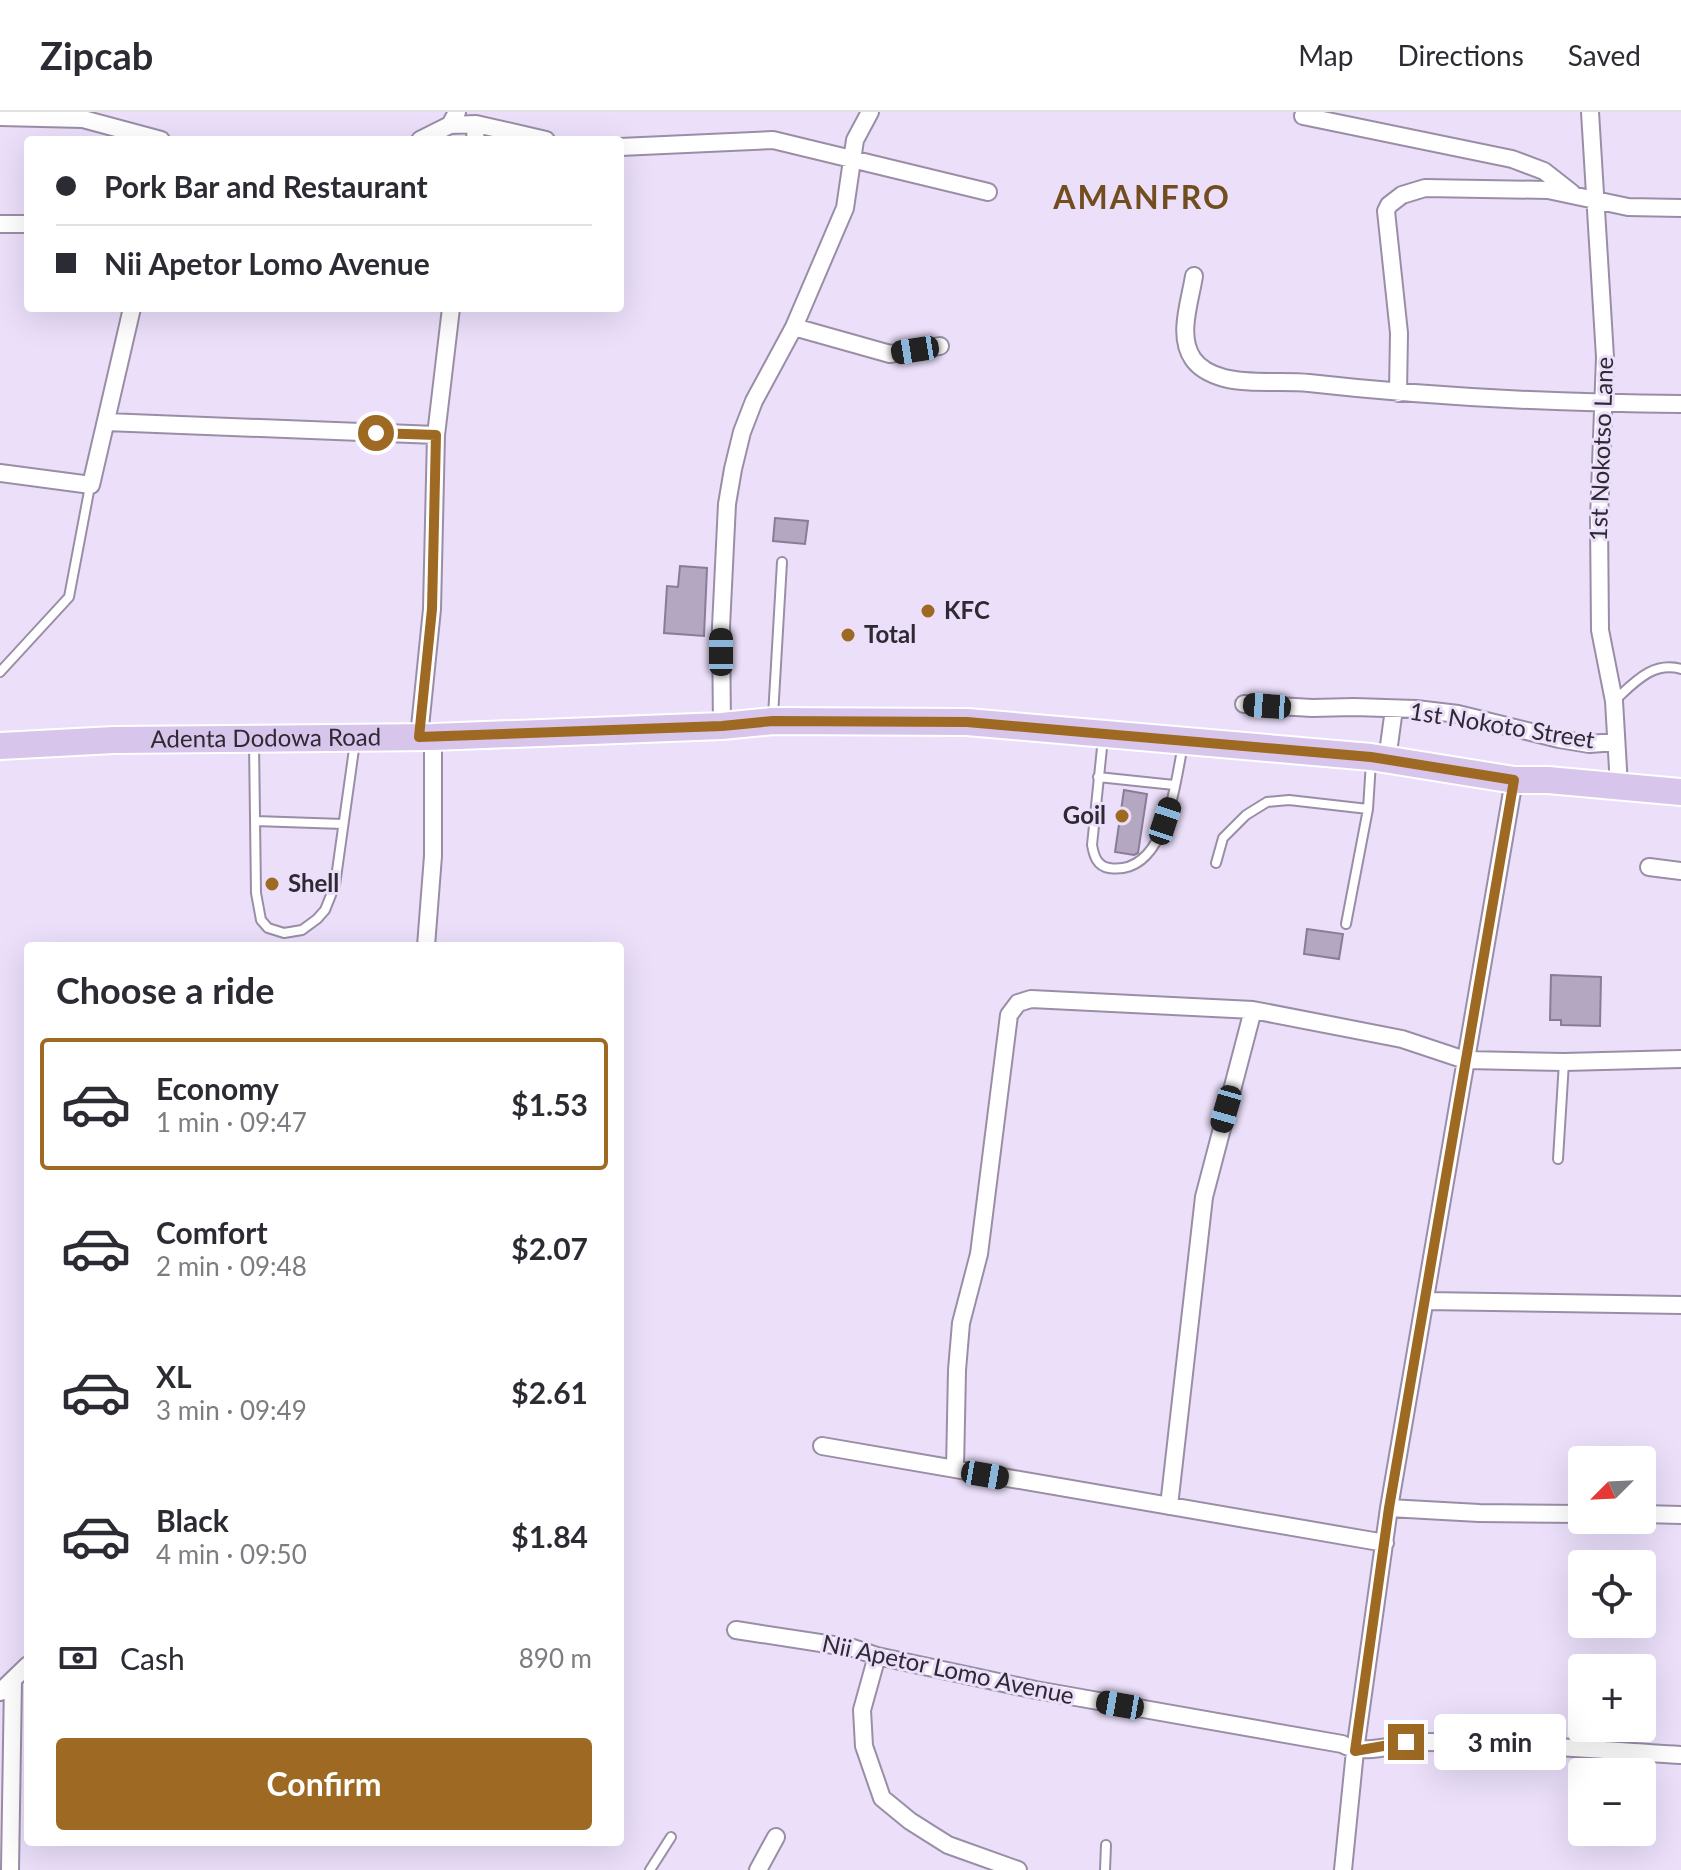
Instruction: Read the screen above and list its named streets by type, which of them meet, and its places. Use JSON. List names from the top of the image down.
{
  "streets": {
    "main road": ["Adenta Dodowa Road"],
    "street": ["1st Nokotso Lane", "1st Nokoto Street", "Nii Apetor Lomo Avenue"]
  },
  "crossings": [
    ["1st Nokotso Lane", "1st Nokoto Street"],
    ["1st Nokotso Lane", "Adenta Dodowa Road"]
  ],
  "districts": ["AMANFRO"],
  "places": [
    "KFC",
    "Total",
    "Goil",
    "Shell"
  ],
  "north": "bottom left",
  "page": {
    "header": "Zipcab",
    "nav": ["Map", "Directions", "Saved"],
    "banner": ["Pork Bar and Restaurant", "Nii Apetor Lomo Avenue"],
    "heading": "Choose a ride",
    "list": [
      {
        "name": "Economy",
        "note": "1 min · 09:47",
        "value": "$1.53"
      },
      {
        "name": "Comfort",
        "note": "2 min · 09:48",
        "value": "$2.07"
      },
      {
        "name": "XL",
        "note": "3 min · 09:49",
        "value": "$2.61"
      },
      {
        "name": "Black",
        "note": "4 min · 09:50",
        "value": "$1.84"
      }
    ],
    "map_buttons": ["+", "−"],
    "pay": ["Cash", "890 m"],
    "bubble": "3 min",
    "buttons": "Confirm"
  }
}
